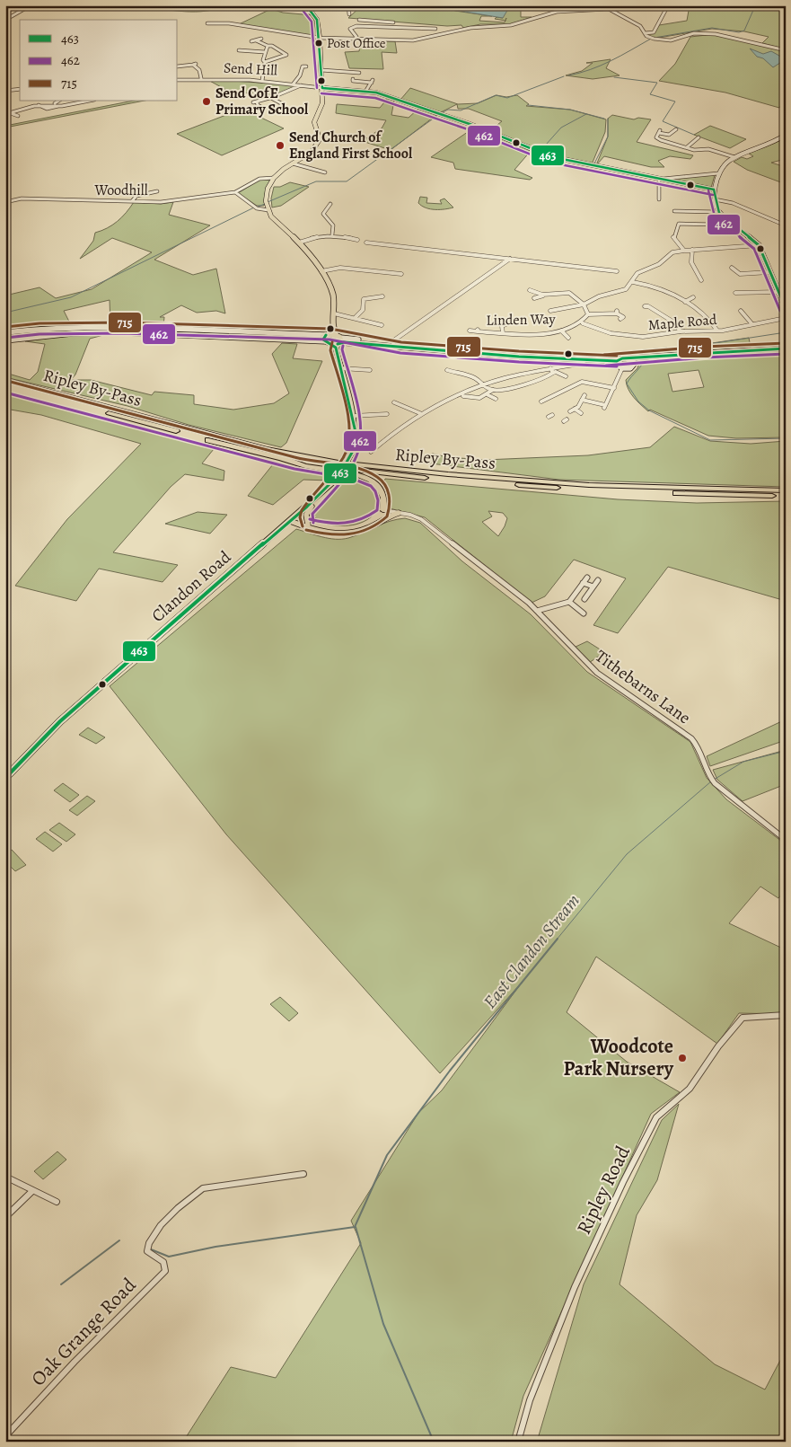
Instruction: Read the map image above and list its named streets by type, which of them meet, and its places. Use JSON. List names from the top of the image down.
{
  "streets": {
    "highway": ["Ripley By-Pass"],
    "main road": ["Clandon Road"],
    "street": [
      "Send Hill",
      "Woodhill",
      "Linden Way",
      "Maple Road",
      "Tithebarns Lane",
      "Ripley Road",
      "Oak Grange Road"
    ]
  },
  "crossings": [
    ["Linden Way", "Maple Road"]
  ],
  "water": ["East Clandon Stream"],
  "places": [
    "Post Office",
    "Send CofE Primary School",
    "Send Church of England First School",
    "Woodcote Park Nursery"
  ],
  "lines": ["transit line 463", "transit line 462", "transit line 715"],
  "legend": ["463", "462", "715"]
}
